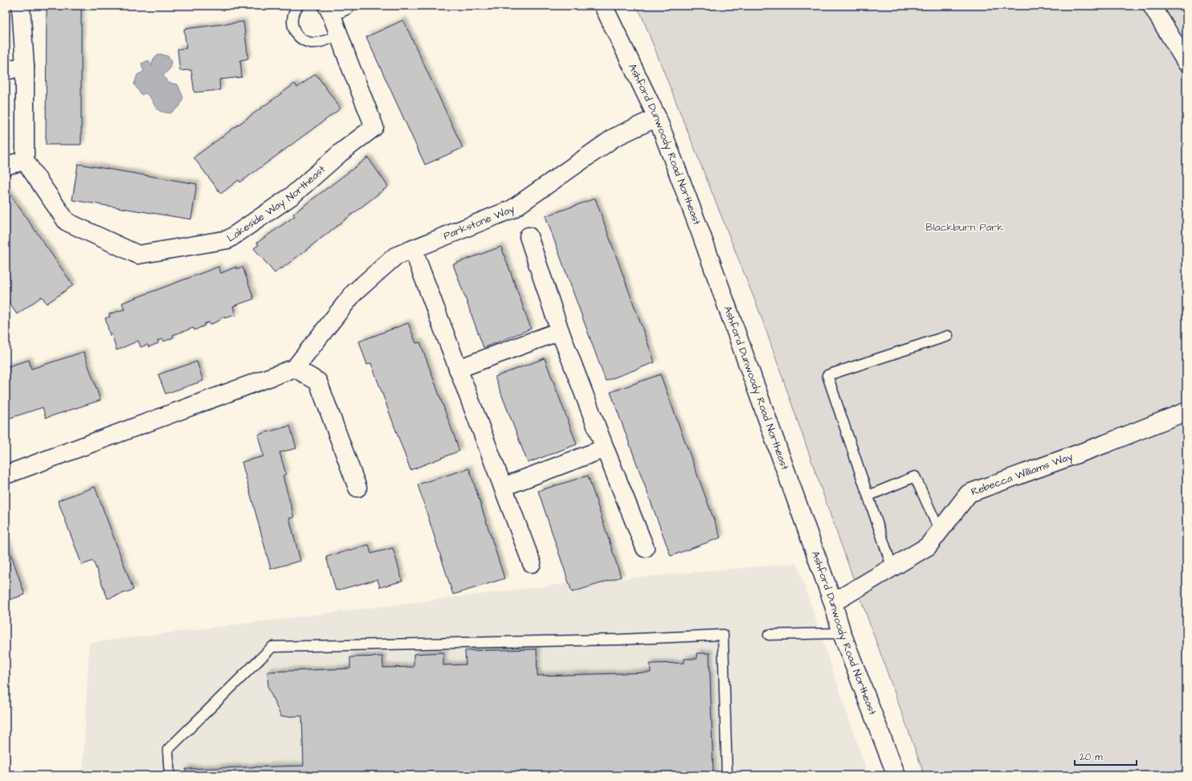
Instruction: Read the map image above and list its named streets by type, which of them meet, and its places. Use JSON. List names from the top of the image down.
{
  "streets": {
    "street": [
      "Ashford Dunwoody Road Northeast",
      "Lakeside Way Northeast",
      "Parkstone Way",
      "Rebecca Williams Way"
    ]
  },
  "crossings": [
    ["Ashford Dunwoody Road Northeast", "Parkstone Way"],
    ["Ashford Dunwoody Road Northeast", "Rebecca Williams Way"]
  ],
  "parks": ["Blackburn Park"],
  "scale_bar": "20 m"
}
